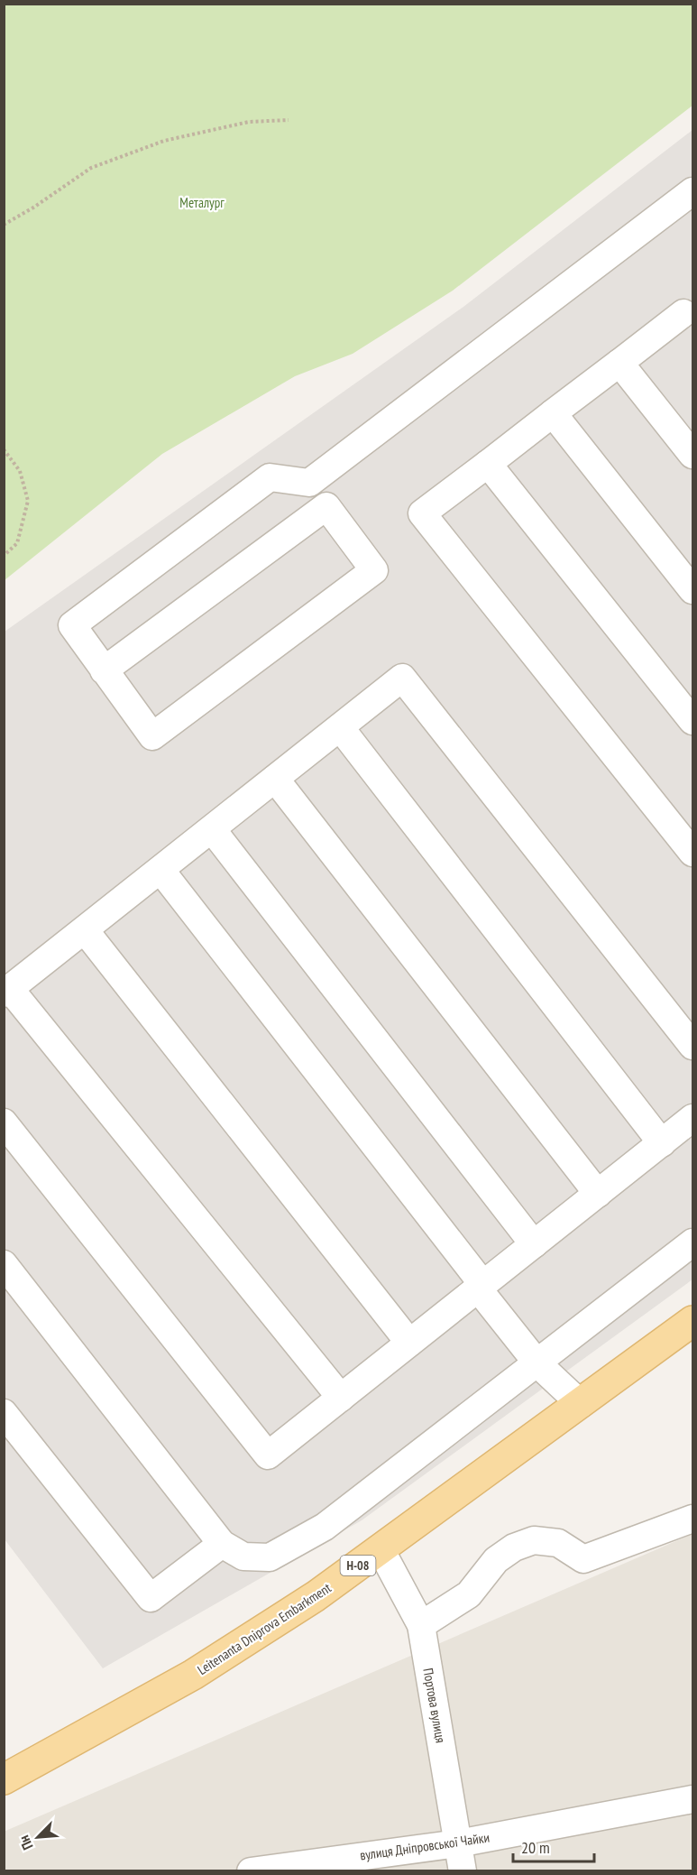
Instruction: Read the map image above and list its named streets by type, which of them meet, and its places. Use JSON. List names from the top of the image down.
{
  "streets": {
    "main road": ["Н-08", "Leitenanta Dniprova Embarkment"],
    "street": ["Портова вулиця", "вулиця Дніпровської Чайки"]
  },
  "crossings": [
    ["Leitenanta Dniprova Embarkment", "Портова вулиця"],
    ["Портова вулиця", "вулиця Дніпровської Чайки"]
  ],
  "parks": ["Металург"],
  "scale_bar": "20 m",
  "north": "bottom left"
}
